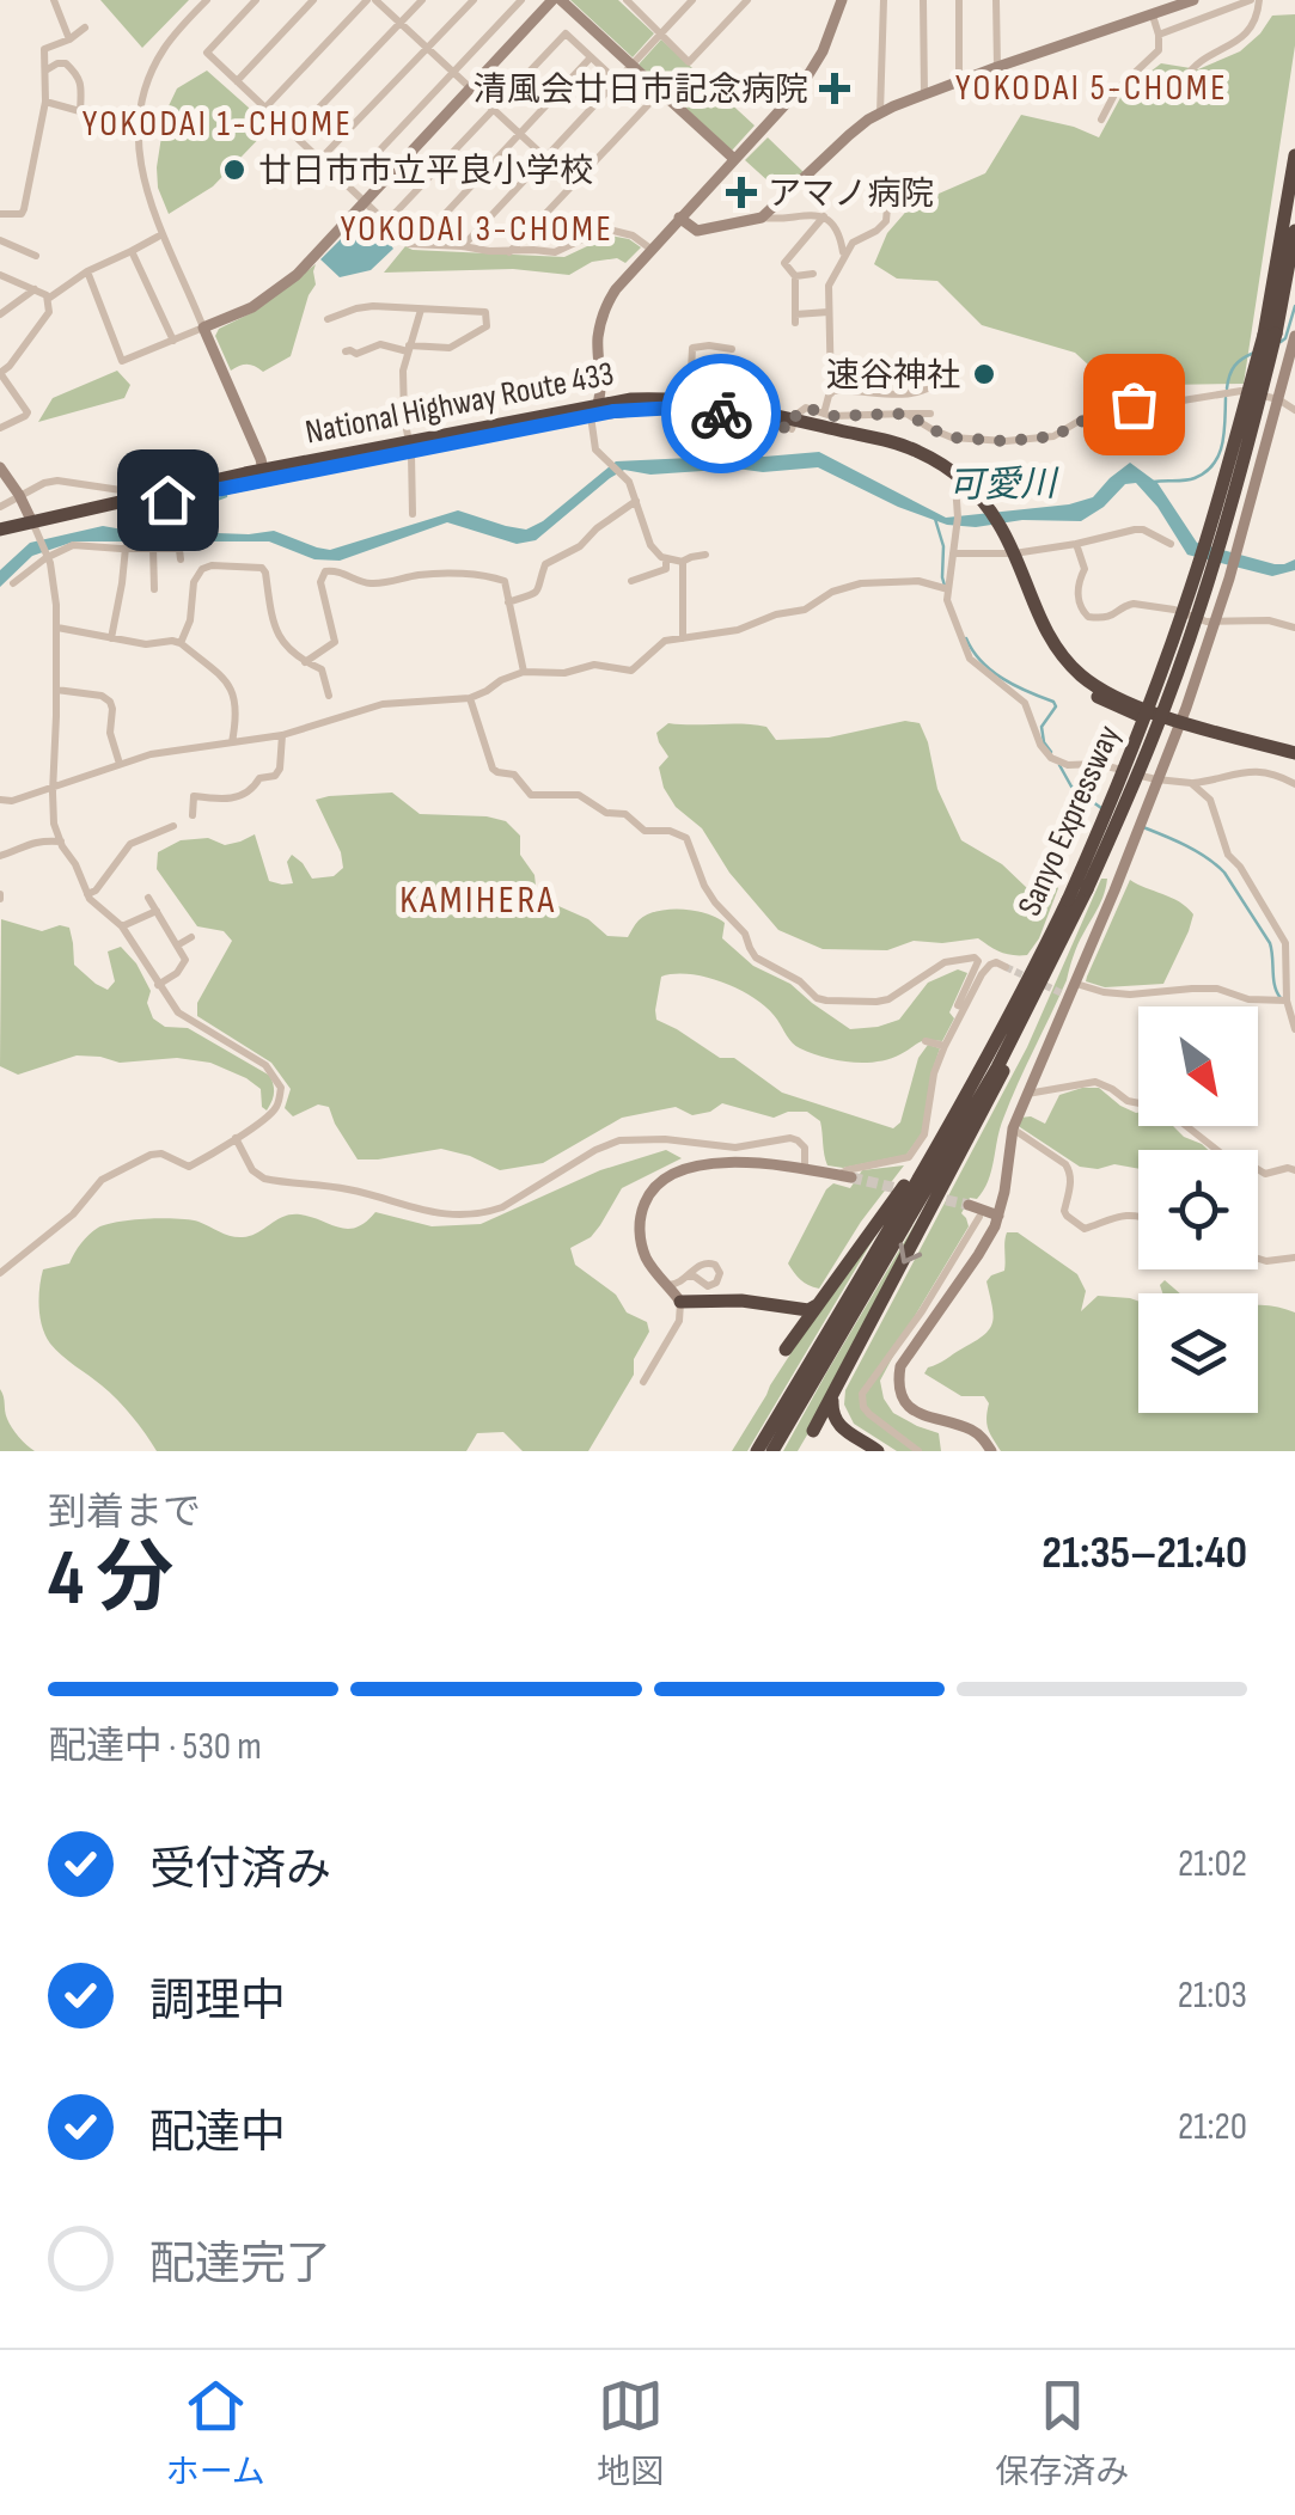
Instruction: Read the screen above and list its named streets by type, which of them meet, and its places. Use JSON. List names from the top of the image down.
{
  "streets": {
    "highway": ["National Highway Route 433", "Sanyo Expressway"]
  },
  "districts": [
    "YOKODAI 5-CHOME",
    "YOKODAI 1-CHOME",
    "YOKODAI 3-CHOME",
    "KAMIHERA"
  ],
  "water": ["可愛川"],
  "places": {
    "health": ["清風会廿日市記念病院", "アマノ病院"],
    "other": ["廿日市市立平良小学校", "速谷神社"]
  },
  "north": "bottom right",
  "page": {
    "heading": ["4 分", "到着まで", "21:35–21:40"],
    "bar": "配達中 · 530 m",
    "list": [
      ["受付済み", "21:02"],
      ["調理中", "21:03"],
      ["配達中", "21:20"],
      "配達完了"
    ],
    "tabs": ["ホーム", "地図", "保存済み"]
  }
}
